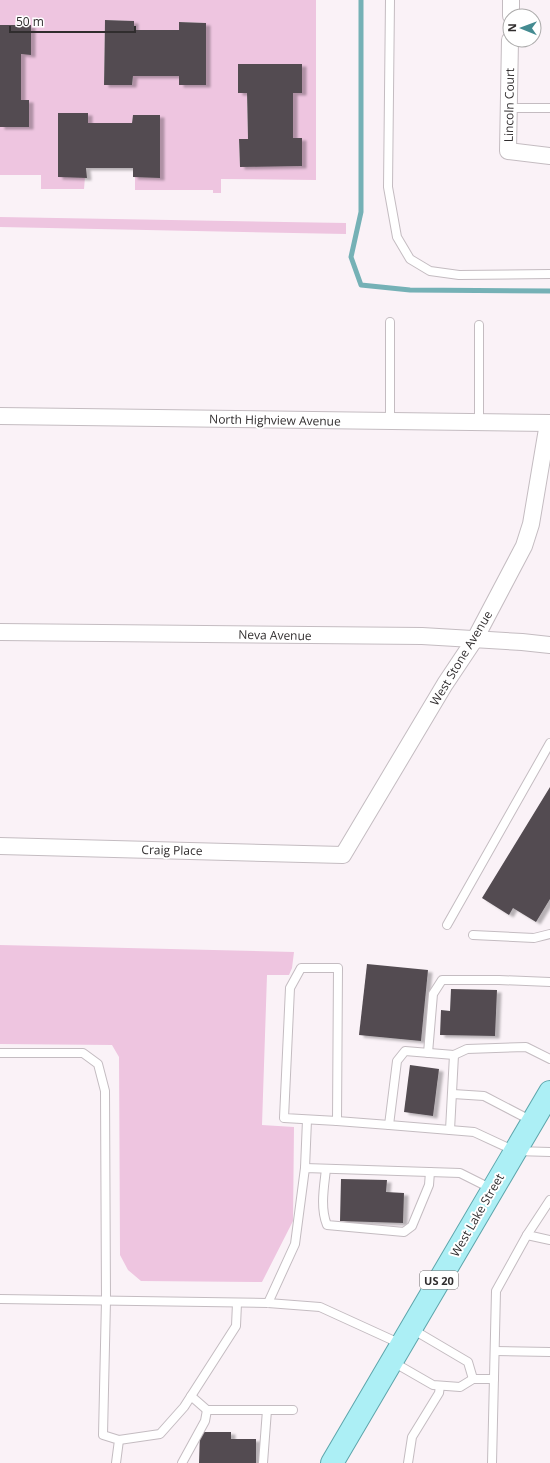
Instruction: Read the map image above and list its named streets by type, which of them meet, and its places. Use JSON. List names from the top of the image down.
{
  "streets": {
    "main road": ["West Lake Street", "US 20"],
    "street": [
      "Lincoln Court",
      "North Highview Avenue",
      "Neva Avenue",
      "West Stone Avenue",
      "Craig Place"
    ]
  },
  "crossings": [
    ["North Highview Avenue", "West Stone Avenue"],
    ["Neva Avenue", "West Stone Avenue"],
    ["West Stone Avenue", "Craig Place"]
  ],
  "scale_bar": "50 m",
  "north": "left"
}
